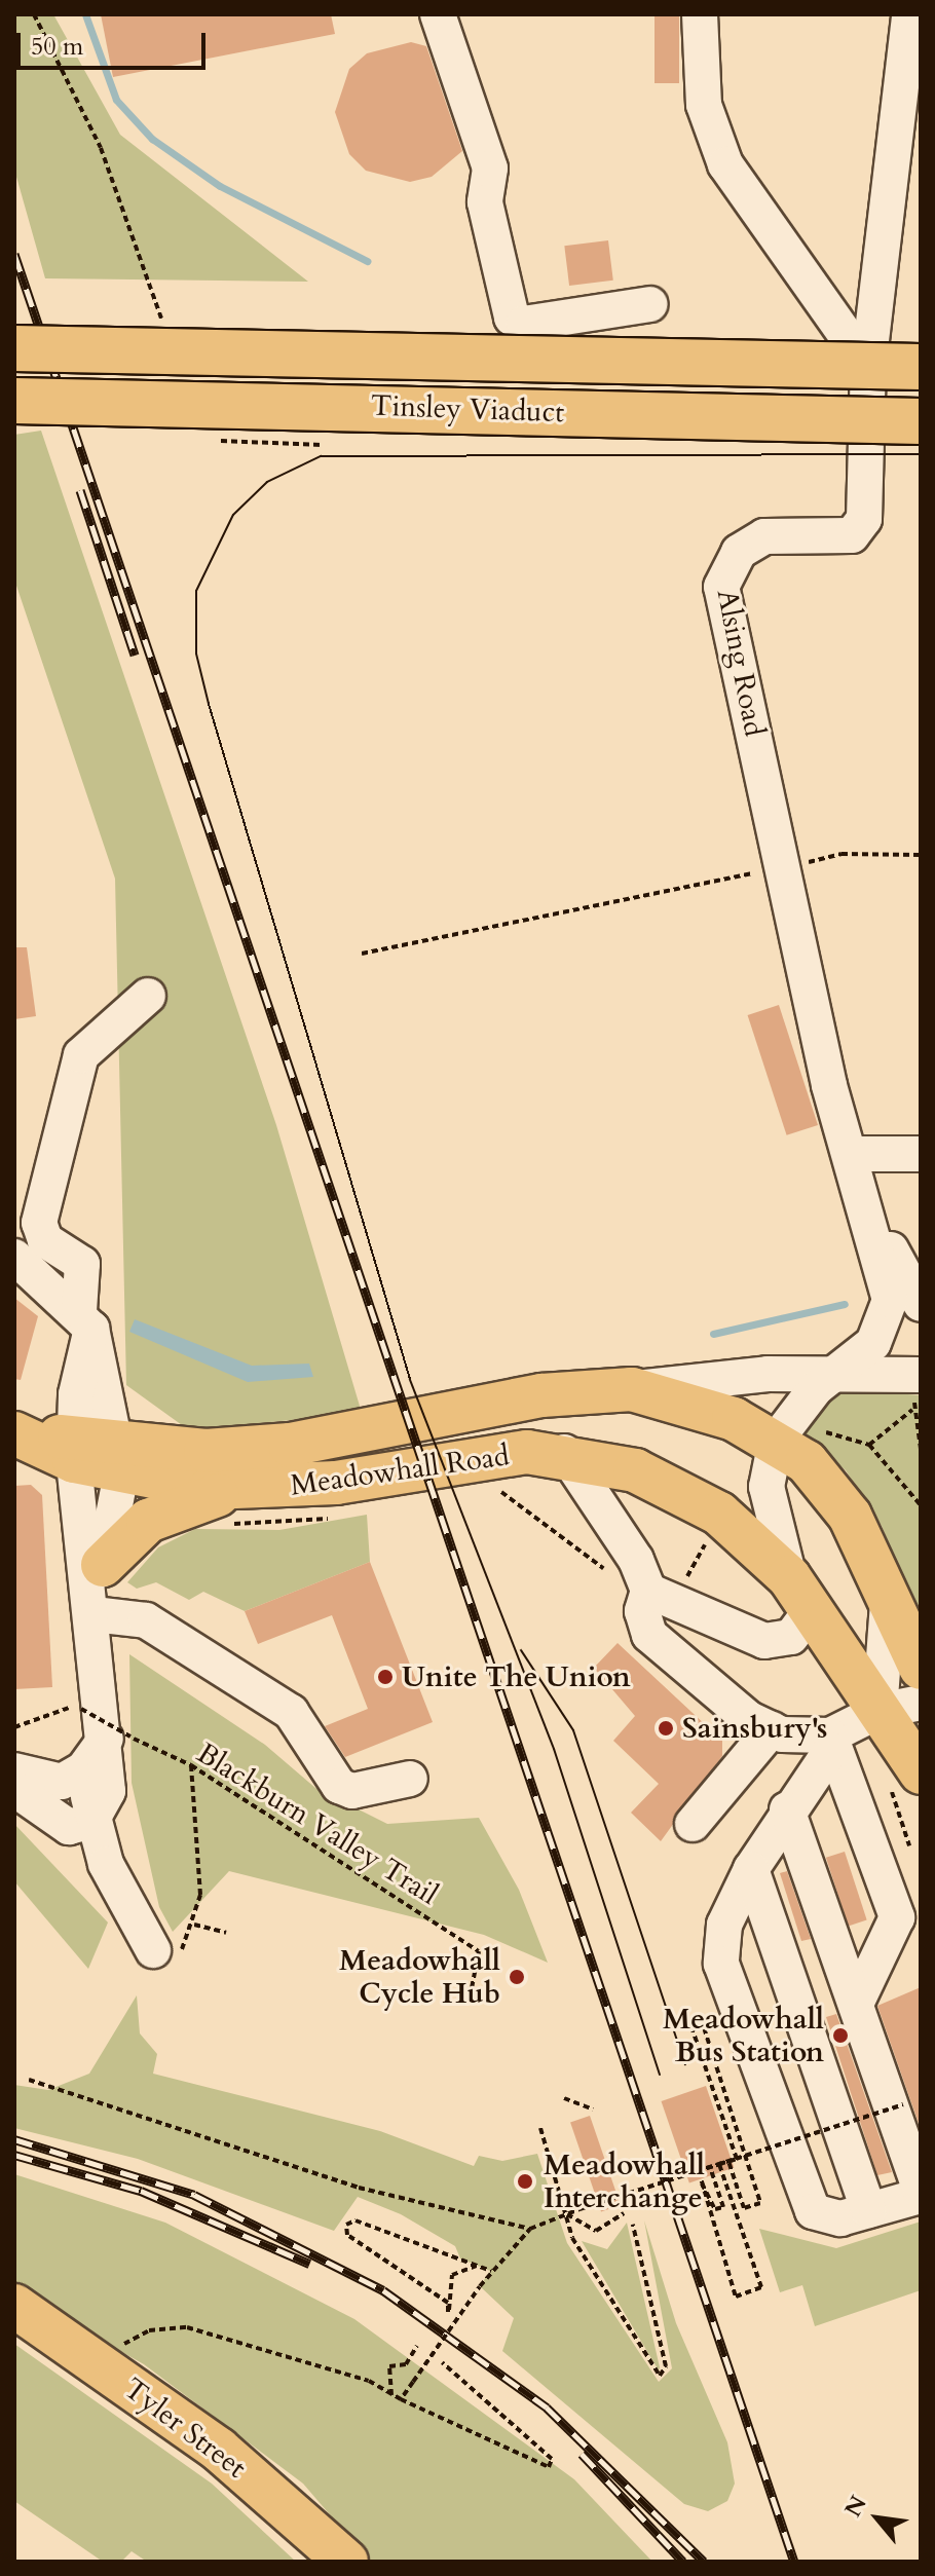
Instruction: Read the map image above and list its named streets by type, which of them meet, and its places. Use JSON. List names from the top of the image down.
{
  "streets": {
    "highway": ["Tinsley Viaduct"],
    "main road": ["Meadowhall Road", "Tyler Street"],
    "street": ["Alsing Road"],
    "path": ["Blackburn Valley Trail"]
  },
  "crossings": [
    ["Alsing Road", "Meadowhall Road"]
  ],
  "places": [
    "Unite The Union",
    "Sainsbury's",
    "Meadowhall Cycle Hub",
    "Meadowhall Bus Station",
    "Meadowhall Interchange"
  ],
  "scale_bar": "50 m",
  "north": "top left"
}
